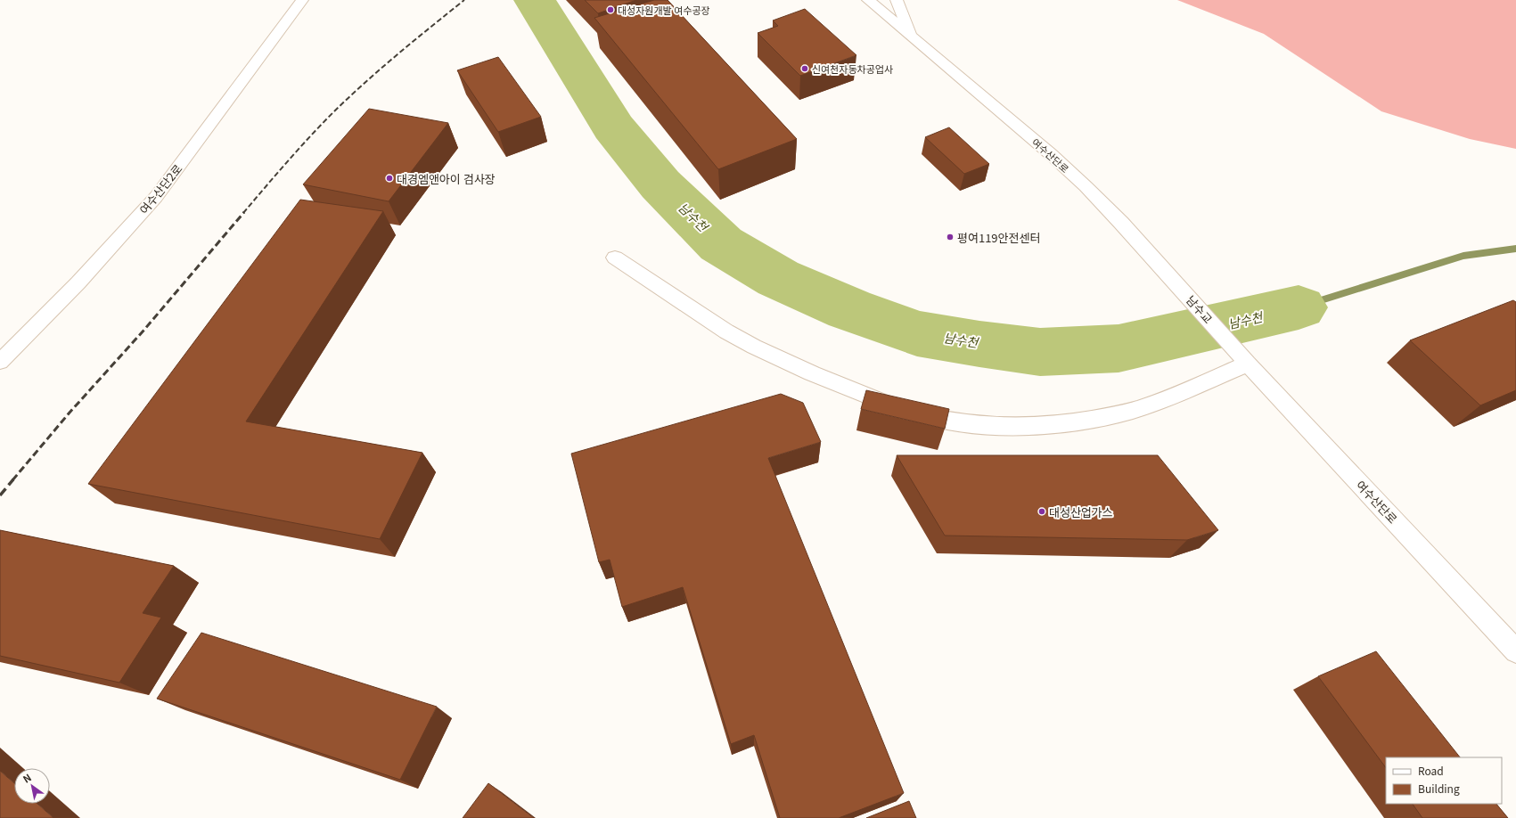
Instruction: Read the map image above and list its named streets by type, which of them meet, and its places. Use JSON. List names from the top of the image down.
{
  "streets": {
    "street": ["여수산단로", "여수산단2로", "남수교"]
  },
  "crossings": [
    ["여수산단로", "남수교"]
  ],
  "water": ["남수천"],
  "places": [
    "대성자원개발 여수공장",
    "신여천자동차공업사",
    "대경엠앤아이 검사장",
    "평여119안전센터",
    "대성산업가스"
  ],
  "legend": ["Road", "Building"],
  "north": "top left"
}
